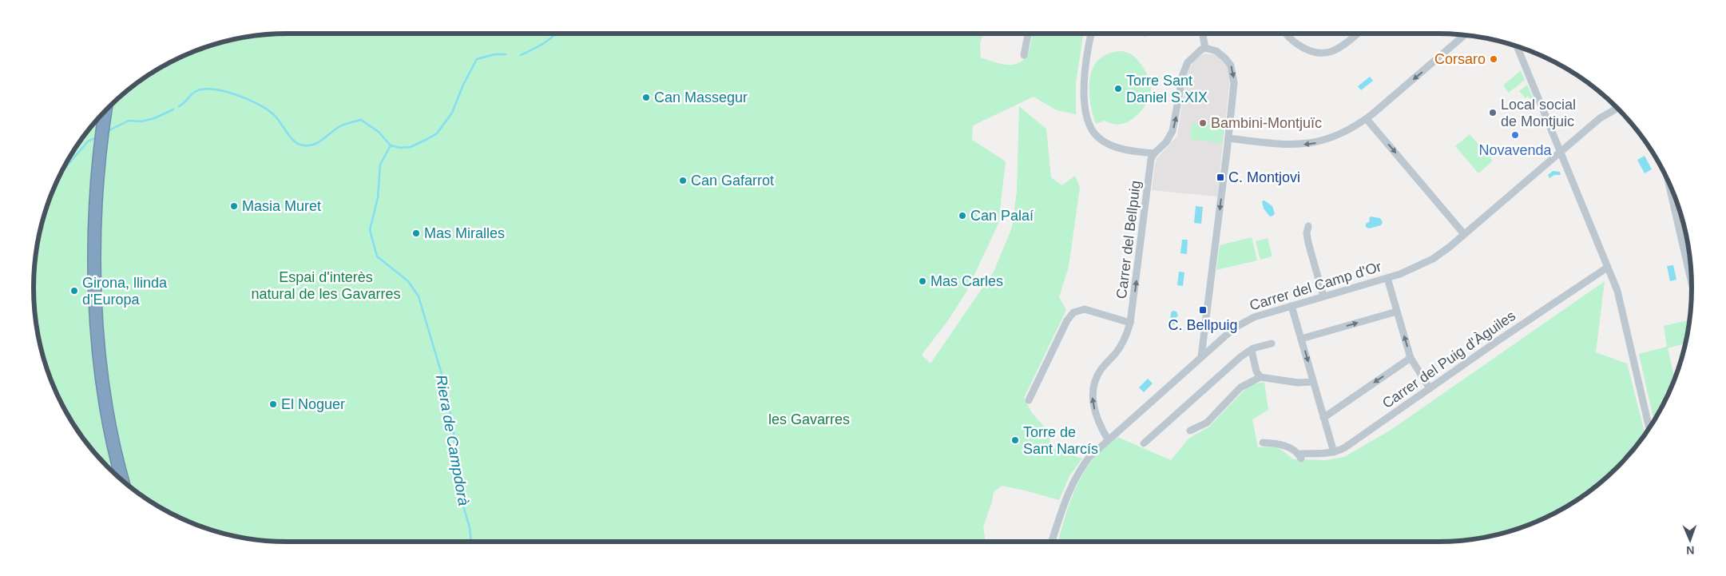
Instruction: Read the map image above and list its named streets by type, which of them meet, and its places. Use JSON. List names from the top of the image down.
{
  "streets": {
    "street": ["Carrer del Bellpuig", "Carrer del Camp d'Or", "Carrer del Puig d'Àguiles"]
  },
  "crossings": [
    ["Carrer del Bellpuig", "Carrer del Camp d'Or"]
  ],
  "one_way": ["Carrer del Bellpuig"],
  "water": ["Riera de Campdorà"],
  "parks": ["Espai d'interès natural de les Gavarres", "les Gavarres"],
  "places": {
    "other": [
      "Corsaro",
      "Torre Sant Daniel S.XIX",
      "Can Massegur",
      "Local social de Montjuic",
      "Bambini-Montjuïc",
      "Novavenda",
      "Can Gafarrot",
      "Masia Muret",
      "Can Palaí",
      "Mas Miralles",
      "Mas Carles",
      "Girona, llinda d'Europa",
      "El Noguer",
      "Torre de Sant Narcís"
    ],
    "transit": ["C. Montjovi", "C. Bellpuig"]
  },
  "north": "bottom"
}
